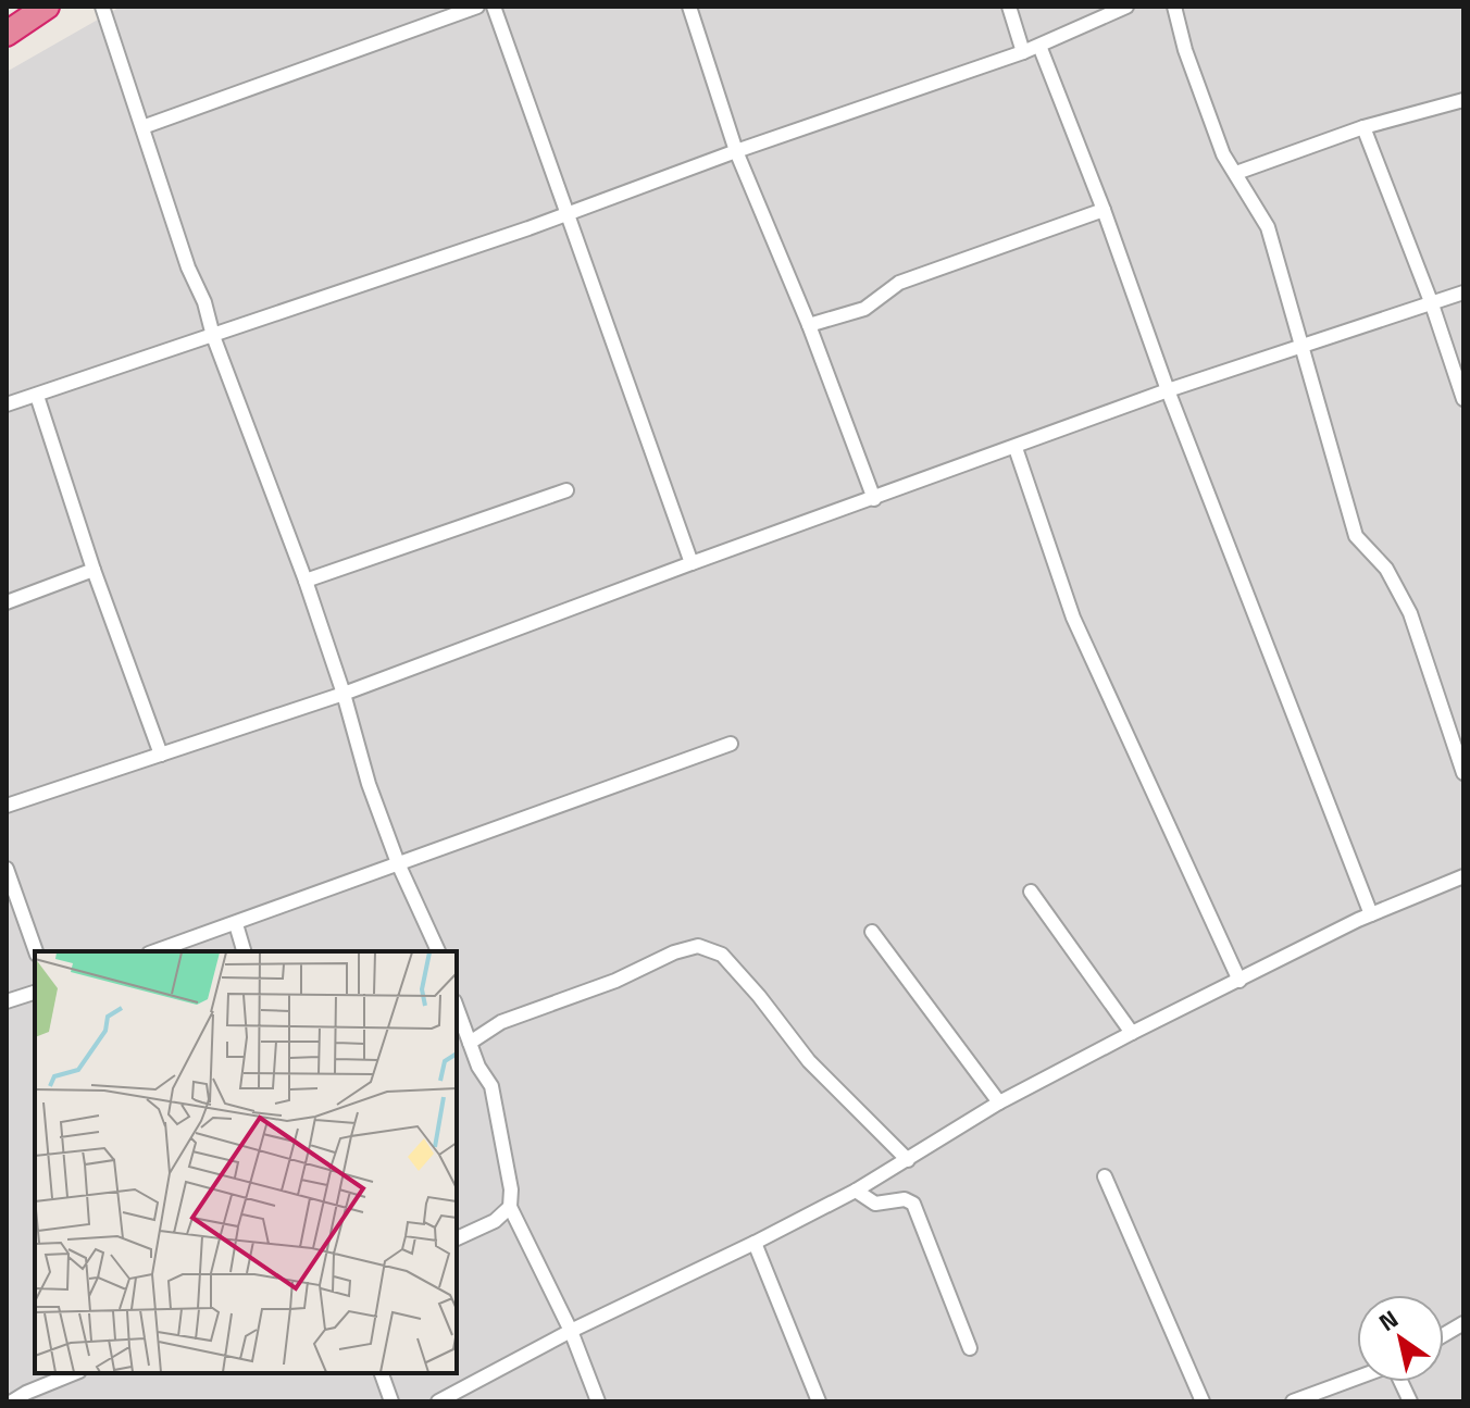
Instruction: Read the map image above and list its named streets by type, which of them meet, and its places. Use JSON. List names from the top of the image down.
{
  "north": "top left"
}
